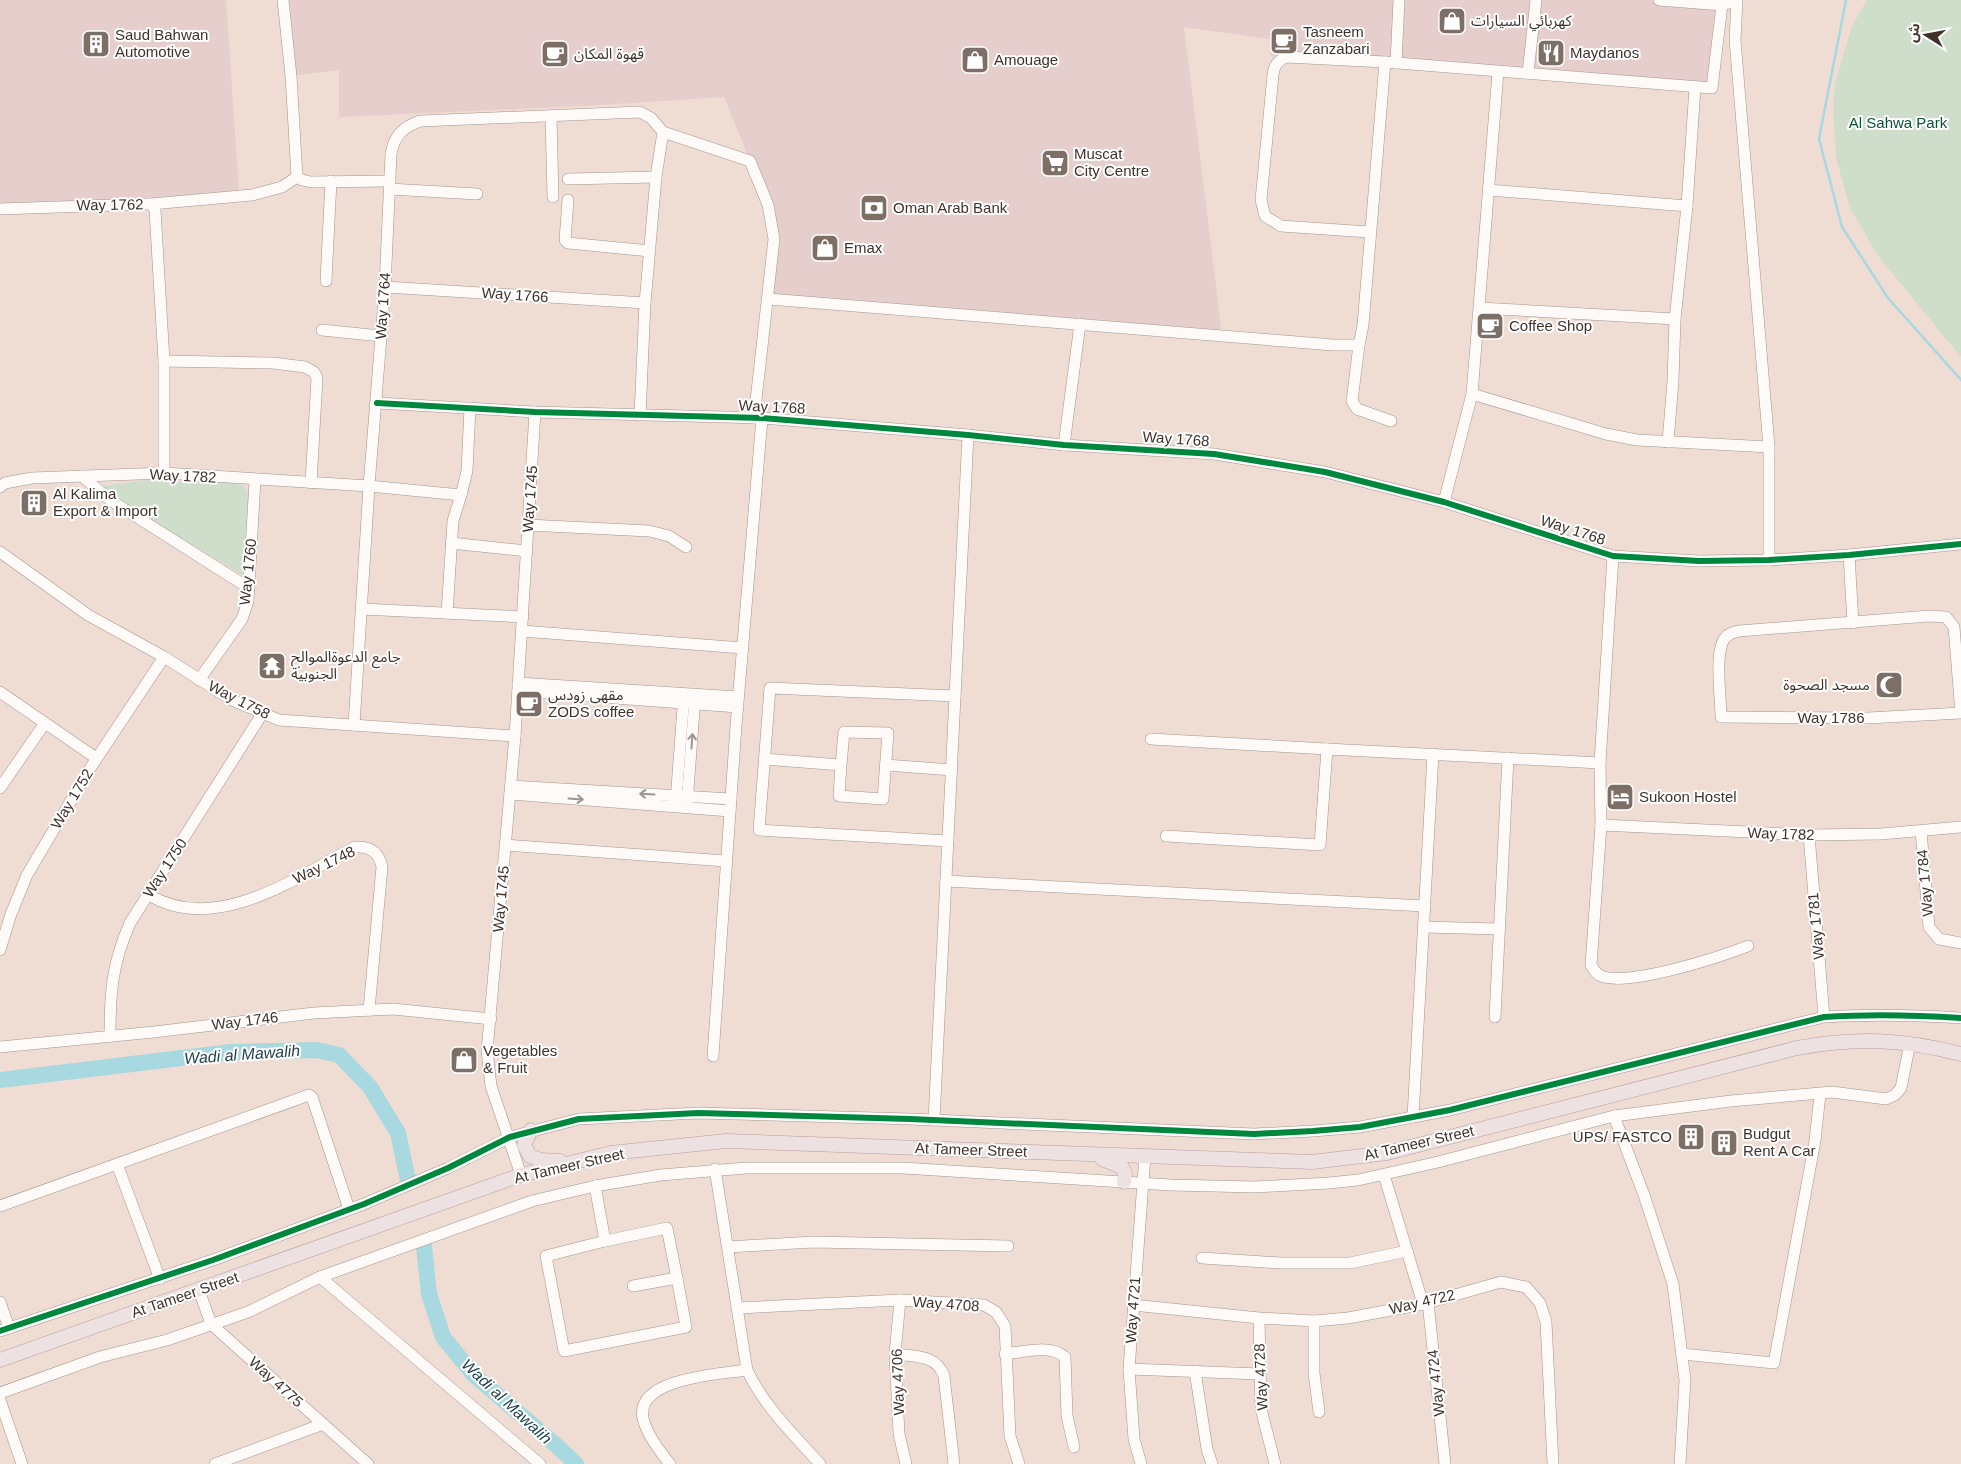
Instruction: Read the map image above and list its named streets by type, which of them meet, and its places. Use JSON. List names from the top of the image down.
{
  "streets": {
    "main road": ["At Tameer Street"],
    "street": [
      "Way 1762",
      "Way 1766",
      "Way 1764",
      "Way 1768",
      "Way 1782",
      "Way 1745",
      "Way 1760",
      "Way 1758",
      "Way 1786",
      "Way 1752",
      "Way 1748",
      "Way 1750",
      "Way 1784",
      "Way 1781",
      "Way 1746",
      "Way 4722",
      "Way 4708",
      "Way 4721",
      "Way 4728",
      "Way 4775",
      "Way 4706",
      "Way 4724"
    ]
  },
  "crossings": [
    ["Way 1762", "Way 1782"],
    ["Way 1766", "Way 1764"],
    ["Way 1764", "Way 1768"],
    ["Way 1764", "Way 1782"],
    ["Way 1764", "Way 1758"],
    ["Way 1768", "Way 1745"],
    ["Way 1782", "Way 1760"],
    ["Way 1782", "Way 1784"],
    ["Way 1782", "Way 1781"],
    ["Way 1745", "Way 1758"],
    ["Way 1745", "Way 1746"],
    ["Way 1745", "At Tameer Street"],
    ["Way 1760", "Way 1758"],
    ["Way 1758", "Way 1752"],
    ["Way 1758", "Way 1750"],
    ["Way 1748", "Way 1750"],
    ["Way 1748", "Way 1746"],
    ["Way 1750", "Way 1746"],
    ["At Tameer Street", "Way 4721"],
    ["At Tameer Street", "Way 4775"],
    ["Way 4722", "Way 4721"],
    ["Way 4722", "Way 4728"],
    ["Way 4722", "Way 4724"],
    ["Way 4708", "Way 4706"]
  ],
  "water": ["Wadi al Mawalih"],
  "parks": ["Al Sahwa Park"],
  "places": {
    "shop": [
      "كهربائي السيارات",
      "Amouage",
      "Emax",
      "Vegetables & Fruit"
    ],
    "cafe": [
      "Tasneem Zanzabari",
      "قهوة المكان",
      "Coffee Shop",
      "مقهى زودس ZODS coffee"
    ],
    "building": [
      "Saud Bahwan Automotive",
      "Al Kalima Export & Import",
      "UPS/ FASTCO",
      "Budgut Rent A Car"
    ],
    "restaurant": ["Maydanos"],
    "supermarket": ["Muscat City Centre"],
    "bank": ["Oman Arab Bank"],
    "temple": ["جامع الدعوةالموالح الجنوبية"],
    "mosque": ["مسجد الصحوة"],
    "hotel": ["Sukoon Hostel"]
  },
  "north": "left"
}
